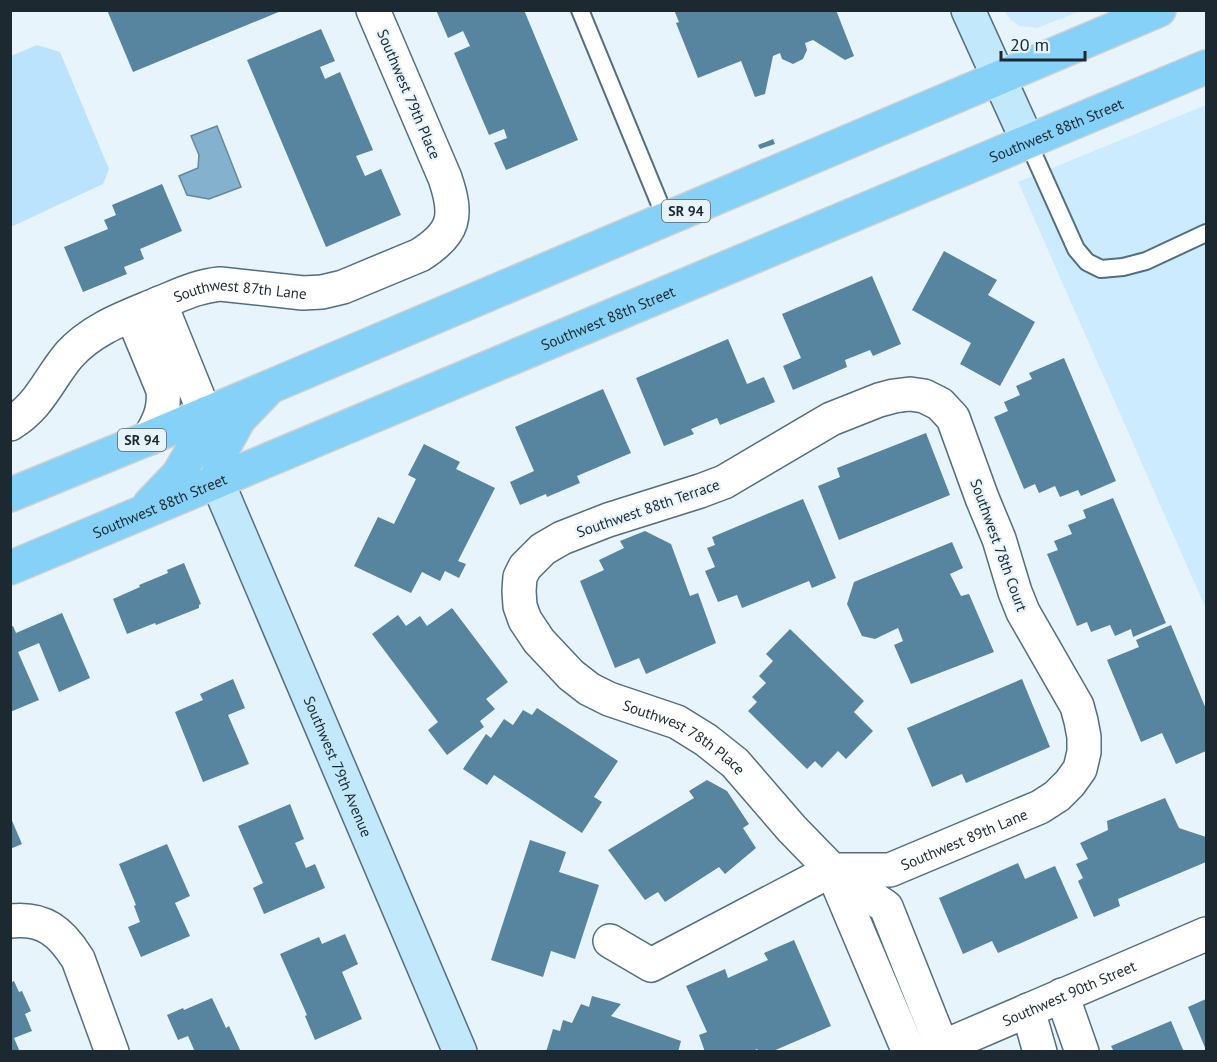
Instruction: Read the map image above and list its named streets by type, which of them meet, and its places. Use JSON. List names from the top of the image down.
{
  "streets": {
    "main road": ["Southwest 88th Street", "SR 94"],
    "street": [
      "Southwest 79th Place",
      "Southwest 87th Lane",
      "Southwest 88th Terrace",
      "Southwest 78th Court",
      "Southwest 78th Place",
      "Southwest 79th Avenue",
      "Southwest 89th Lane",
      "Southwest 90th Street"
    ]
  },
  "crossings": [
    ["Southwest 79th Place", "Southwest 87th Lane"],
    ["Southwest 88th Street", "Southwest 79th Avenue"],
    ["Southwest 88th Terrace", "Southwest 78th Court"],
    ["Southwest 88th Terrace", "Southwest 78th Place"],
    ["Southwest 78th Court", "Southwest 89th Lane"],
    ["Southwest 78th Place", "Southwest 89th Lane"]
  ],
  "scale_bar": "20 m"
}
